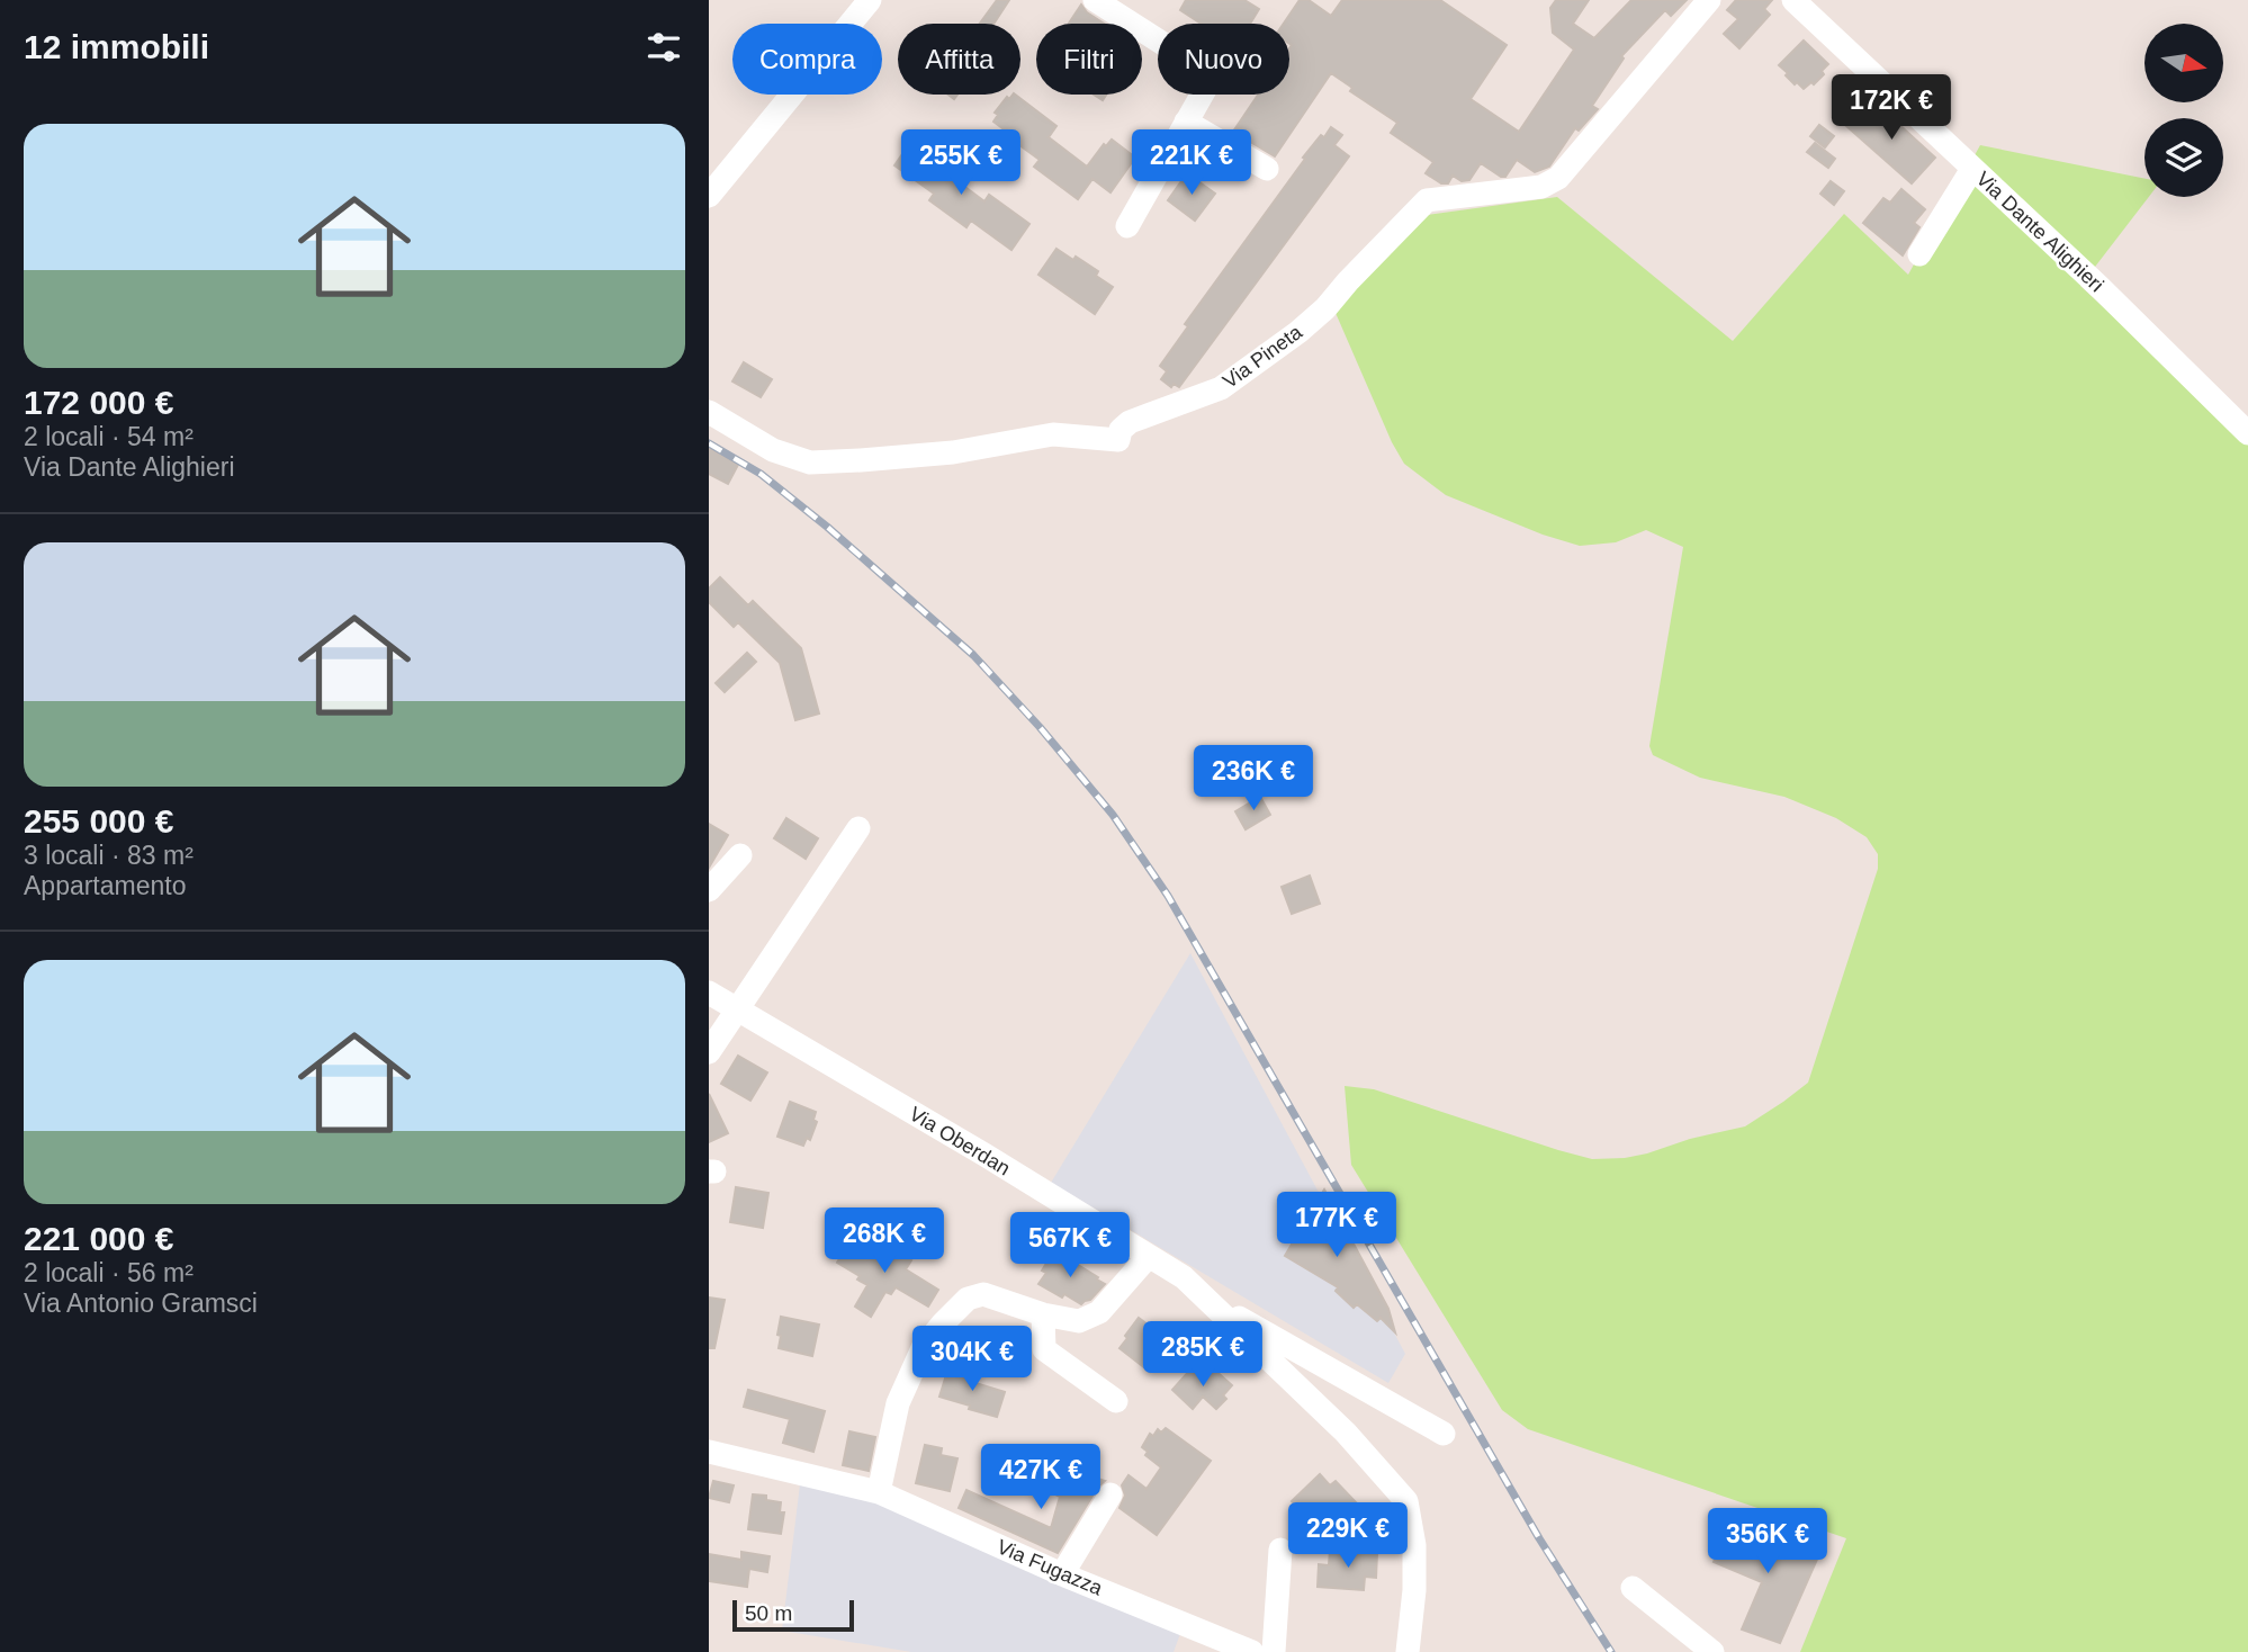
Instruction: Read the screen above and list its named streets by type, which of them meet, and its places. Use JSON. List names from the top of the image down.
{
  "streets": {
    "street": [
      "Via Dante Alighieri",
      "Via Pineta",
      "Via Oberdan",
      "Via Fugazza"
    ]
  },
  "scale_bar": "50 m",
  "north": "right",
  "page": {
    "heading": "12 immobili",
    "chip": [
      "Compra",
      "Affitta",
      "Filtri",
      "Nuovo"
    ],
    "price": [
      "172K €",
      "255K €",
      "221K €",
      "236K €",
      "177K €",
      "268K €",
      "567K €",
      "285K €",
      "304K €",
      "427K €",
      "229K €",
      "356K €"
    ],
    "list": [
      {
        "name": "172 000 €",
        "note": "2 locali · 54 m² · Via Dante Alighieri"
      },
      {
        "name": "255 000 €",
        "note": "3 locali · 83 m² · Appartamento"
      },
      {
        "name": "221 000 €",
        "note": "2 locali · 56 m² · Via Antonio Gramsci"
      }
    ],
    "scale": "50 m"
  }
}
